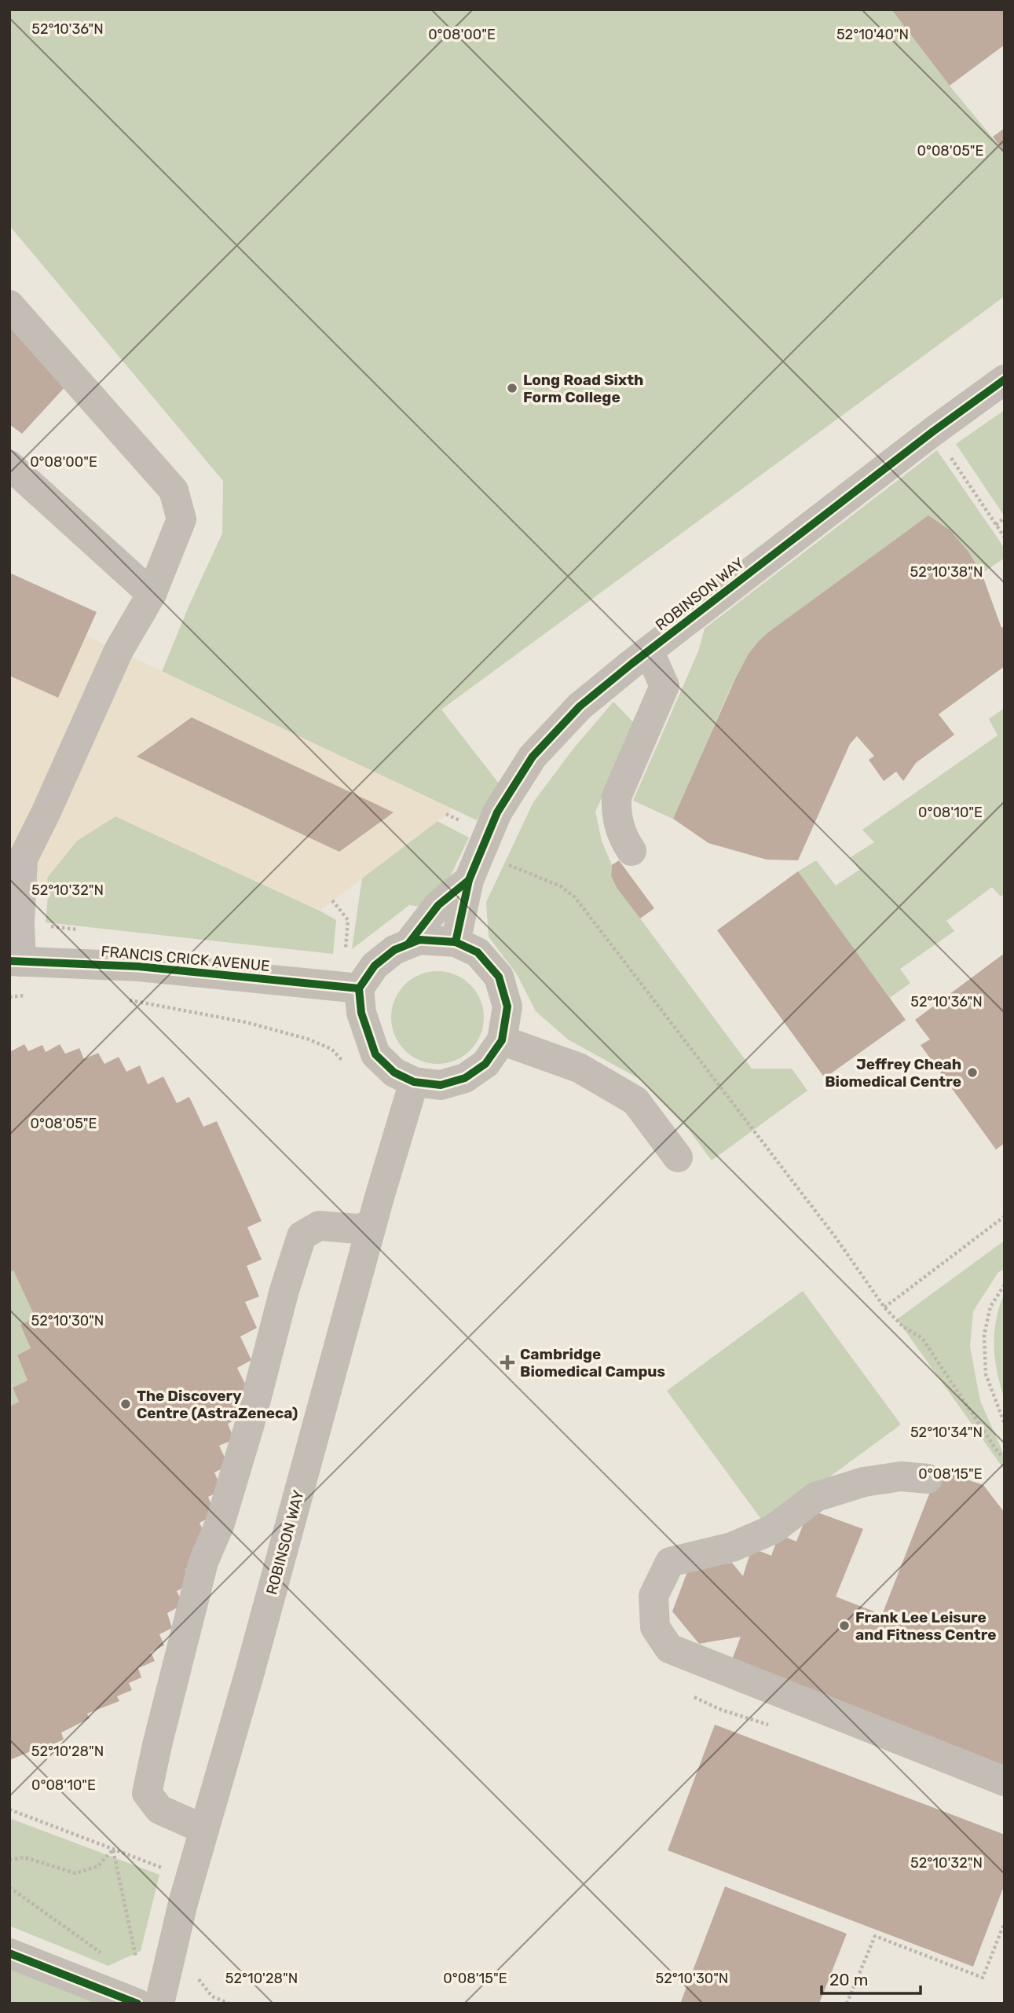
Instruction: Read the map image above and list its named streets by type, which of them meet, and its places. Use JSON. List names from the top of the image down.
{
  "streets": {
    "street": ["ROBINSON WAY", "FRANCIS CRICK AVENUE"]
  },
  "crossings": [
    ["ROBINSON WAY", "FRANCIS CRICK AVENUE"]
  ],
  "places": {
    "other": [
      "Long Road Sixth Form College",
      "Jeffrey Cheah Biomedical Centre",
      "The Discovery Centre (AstraZeneca)",
      "Frank Lee Leisure and Fitness Centre"
    ],
    "health": ["Cambridge Biomedical Campus"]
  },
  "scale_bar": "20 m",
  "coordinates": [
    "52°10'36\"N",
    "0°08'00\"E",
    "52°10'40\"N",
    "0°08'05\"E",
    "52°10'38\"N",
    "0°08'10\"E",
    "52°10'32\"N",
    "52°10'30\"N",
    "52°10'34\"N",
    "0°08'15\"E",
    "52°10'28\"N"
  ]
}
